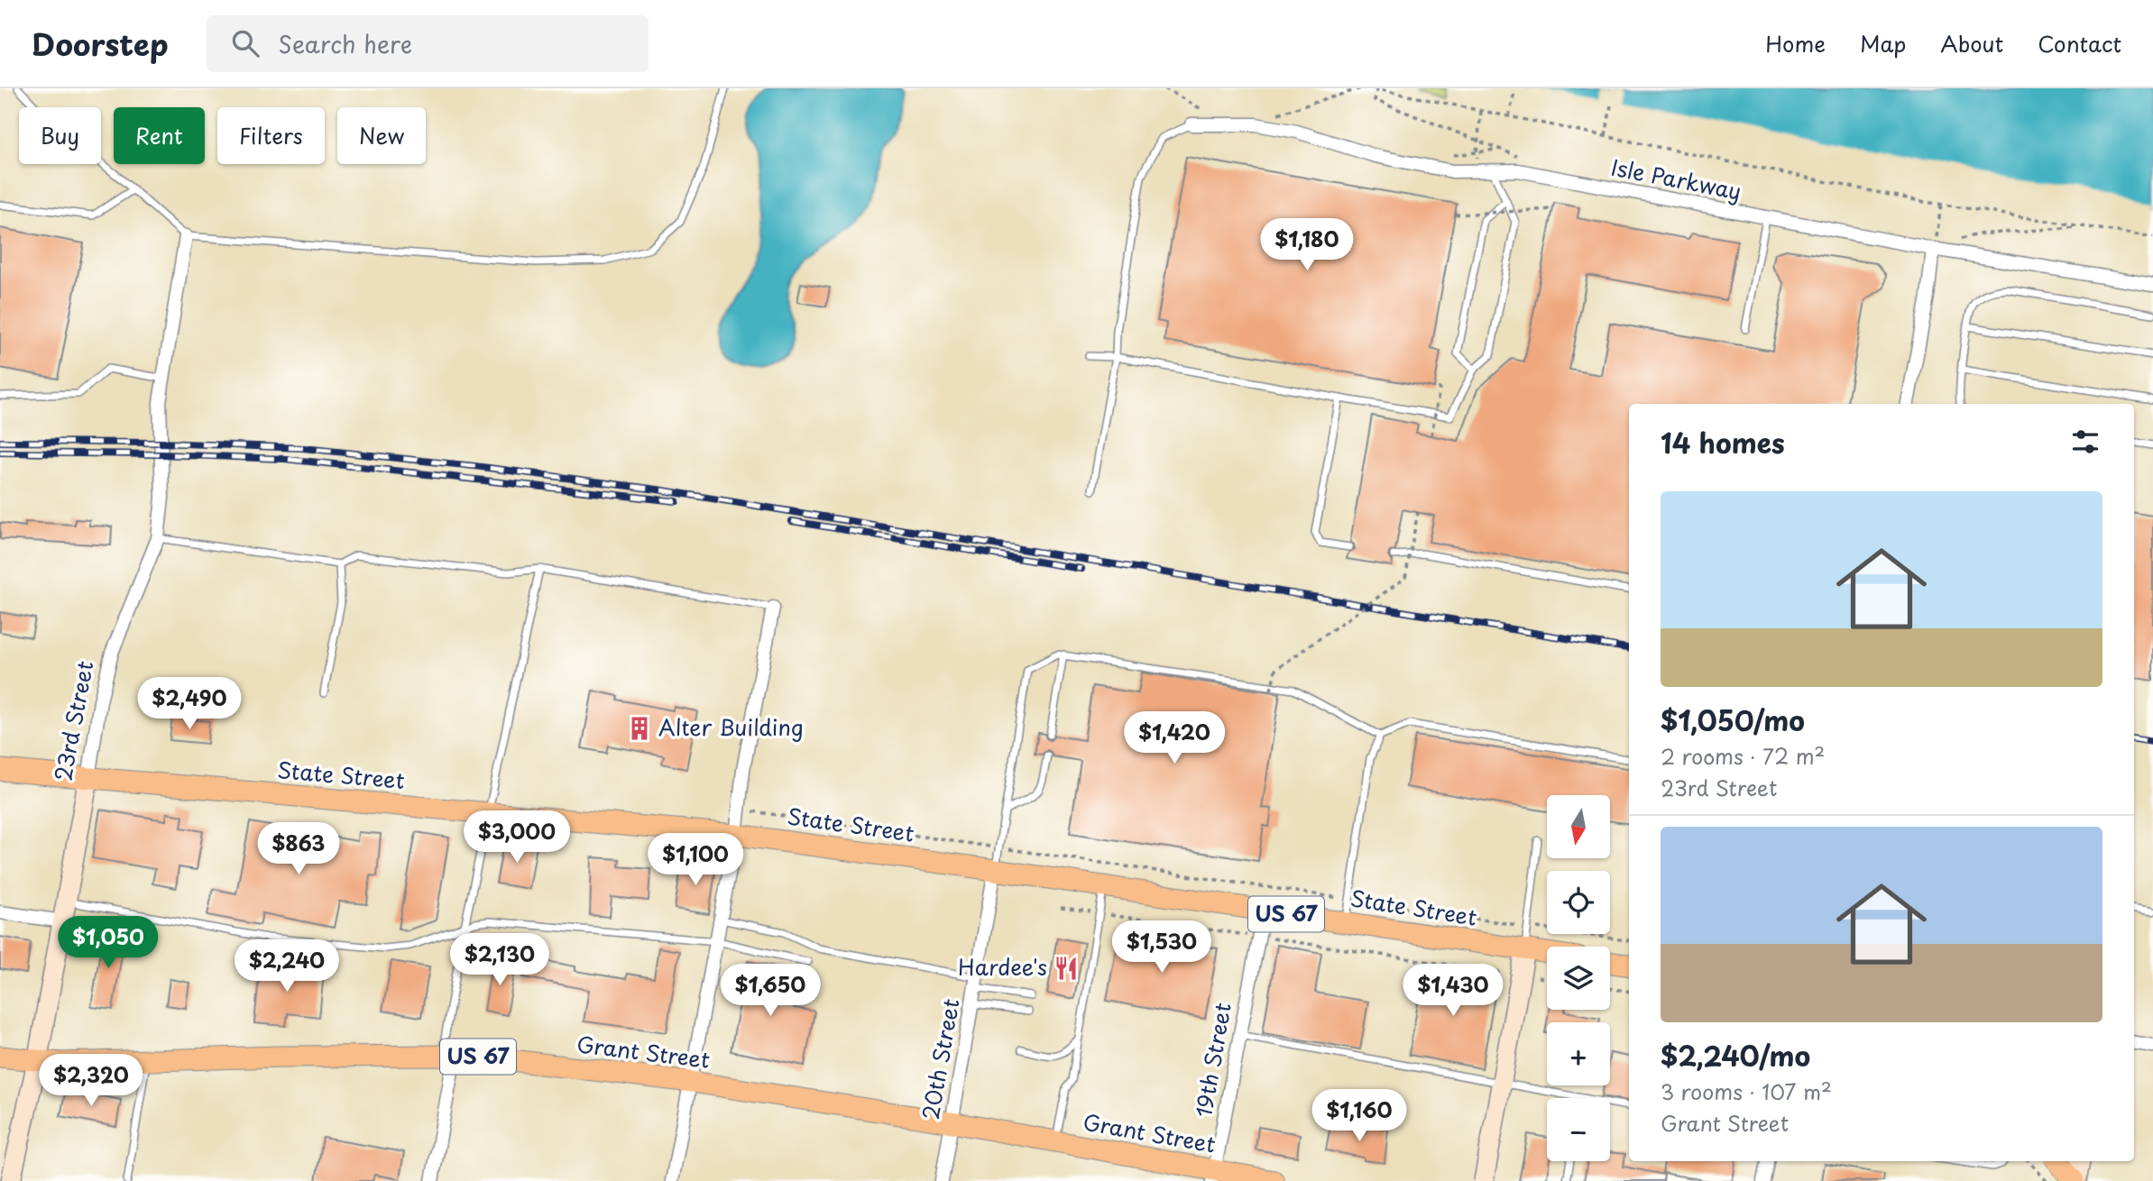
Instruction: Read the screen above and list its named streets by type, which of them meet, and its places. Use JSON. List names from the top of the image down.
{
  "streets": {
    "main road": ["State Street", "US 67", "Grant Street"],
    "street": [
      "Isle Parkway",
      "23rd Street",
      "20th Street",
      "19th Street"
    ]
  },
  "crossings": [
    ["23rd Street", "State Street"],
    ["23rd Street", "Grant Street"],
    ["State Street", "20th Street"],
    ["State Street", "19th Street"],
    ["Grant Street", "20th Street"],
    ["Grant Street", "19th Street"]
  ],
  "places": {
    "building": ["Alter Building"],
    "restaurant": ["Hardee's"]
  },
  "north": "bottom",
  "page": {
    "header": "Doorstep",
    "search": "Search here",
    "nav": [
      "Home",
      "Map",
      "About",
      "Contact"
    ],
    "chip": [
      "Buy",
      "Rent",
      "Filters",
      "New"
    ],
    "price": [
      "$1,180",
      "$2,490",
      "$1,420",
      "$3,000",
      "$863",
      "$1,100",
      "$1,050",
      "$1,530",
      "$2,130",
      "$2,240",
      "$1,650",
      "$1,430",
      "$2,320",
      "$1,160"
    ],
    "heading": "14 homes",
    "list": [
      {
        "name": "$1,050/mo",
        "note": "2 rooms · 72 m² · 23rd Street"
      },
      {
        "name": "$2,240/mo",
        "note": "3 rooms · 107 m² · Grant Street"
      }
    ],
    "map_buttons": ["+", "−"]
  }
}
